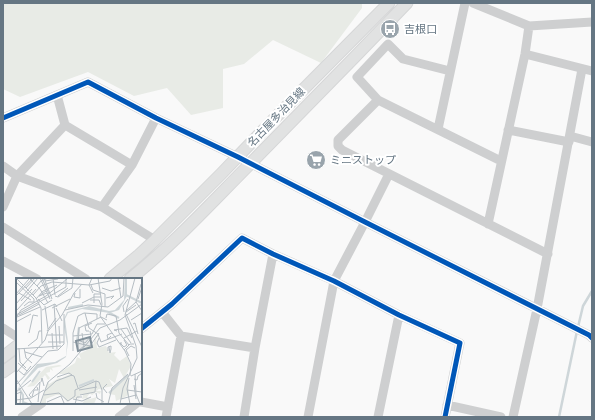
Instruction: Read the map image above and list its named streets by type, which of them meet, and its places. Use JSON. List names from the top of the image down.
{
  "streets": {
    "main road": ["名古屋多治見線"]
  },
  "places": {
    "bus stop": ["吉根口"],
    "supermarket": ["ミニストップ"]
  }
}
